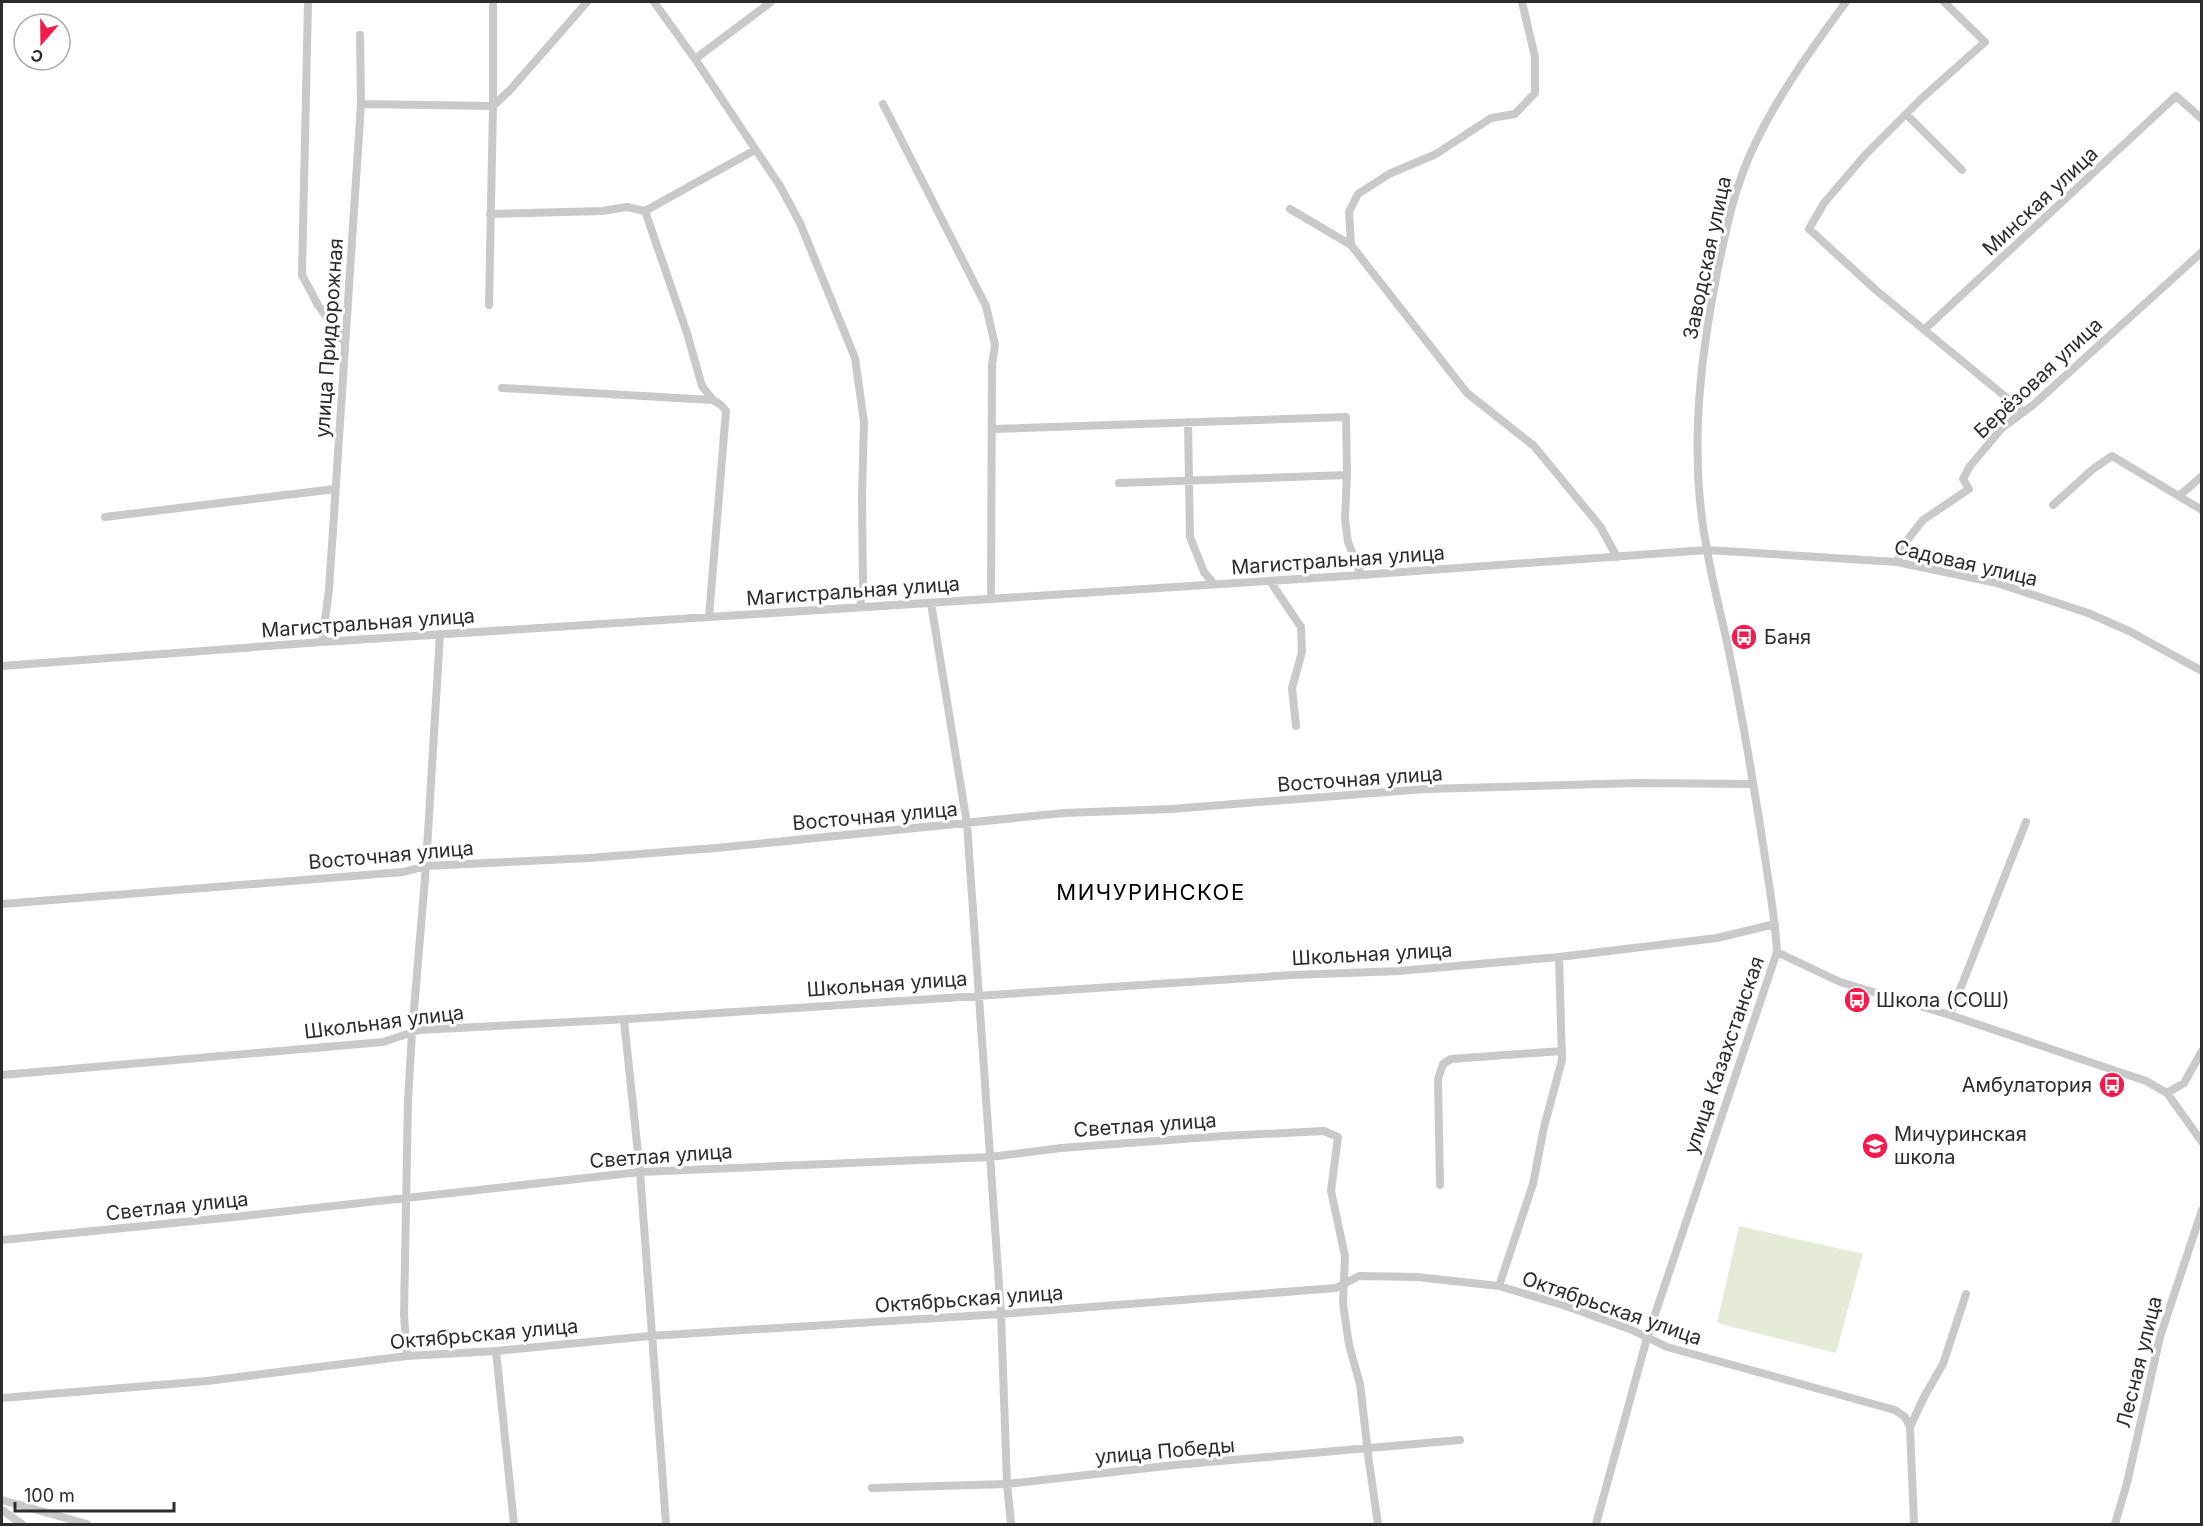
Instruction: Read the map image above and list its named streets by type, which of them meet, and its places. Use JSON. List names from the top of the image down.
{
  "streets": {
    "street": [
      "Минская улица",
      "Заводская улица",
      "улица Придорожная",
      "Берёзовая улица",
      "Магистральная улица",
      "Садовая улица",
      "Восточная улица",
      "Школьная улица",
      "улица Казахстанская",
      "Светлая улица",
      "Октябрьская улица",
      "Лесная улица",
      "улица Победы"
    ]
  },
  "crossings": [
    ["Заводская улица", "Магистральная улица"],
    ["Заводская улица", "Садовая улица"],
    ["Заводская улица", "улица Казахстанская"],
    ["улица Придорожная", "Магистральная улица"],
    ["Берёзовая улица", "Садовая улица"],
    ["Магистральная улица", "Садовая улица"],
    ["Магистральная улица", "улица Казахстанская"],
    ["Садовая улица", "улица Казахстанская"],
    ["Восточная улица", "улица Казахстанская"],
    ["Школьная улица", "улица Казахстанская"],
    ["улица Казахстанская", "Октябрьская улица"],
    ["Светлая улица", "Октябрьская улица"]
  ],
  "districts": ["МИЧУРИНСКОЕ"],
  "places": {
    "bus stop": ["Баня", "Школа (СОШ)", "Амбулатория"],
    "school or university": ["Мичуринская школа"]
  },
  "scale_bar": "100 m",
  "north": "bottom"
}
